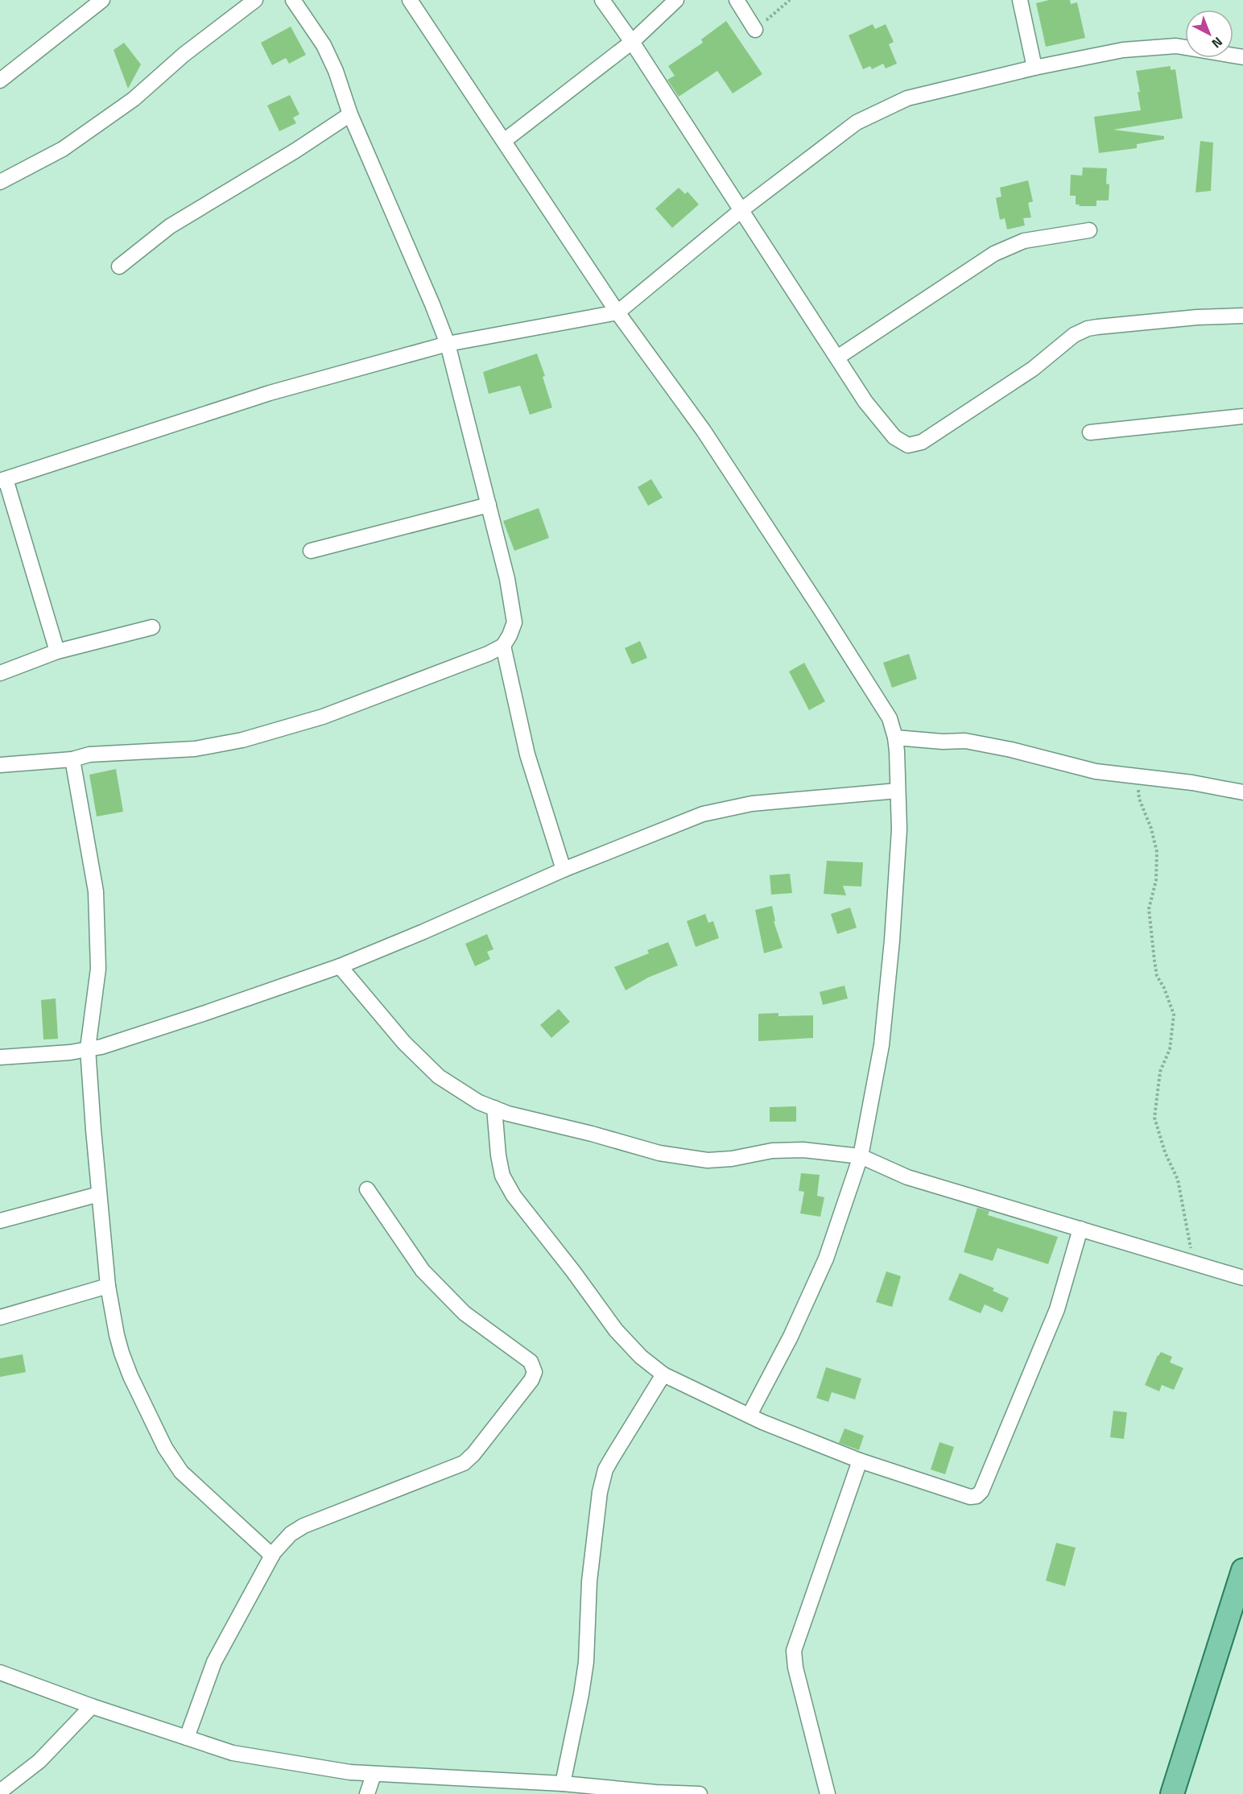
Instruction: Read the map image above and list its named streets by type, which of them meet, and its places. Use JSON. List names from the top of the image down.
{
  "north": "bottom right"
}
